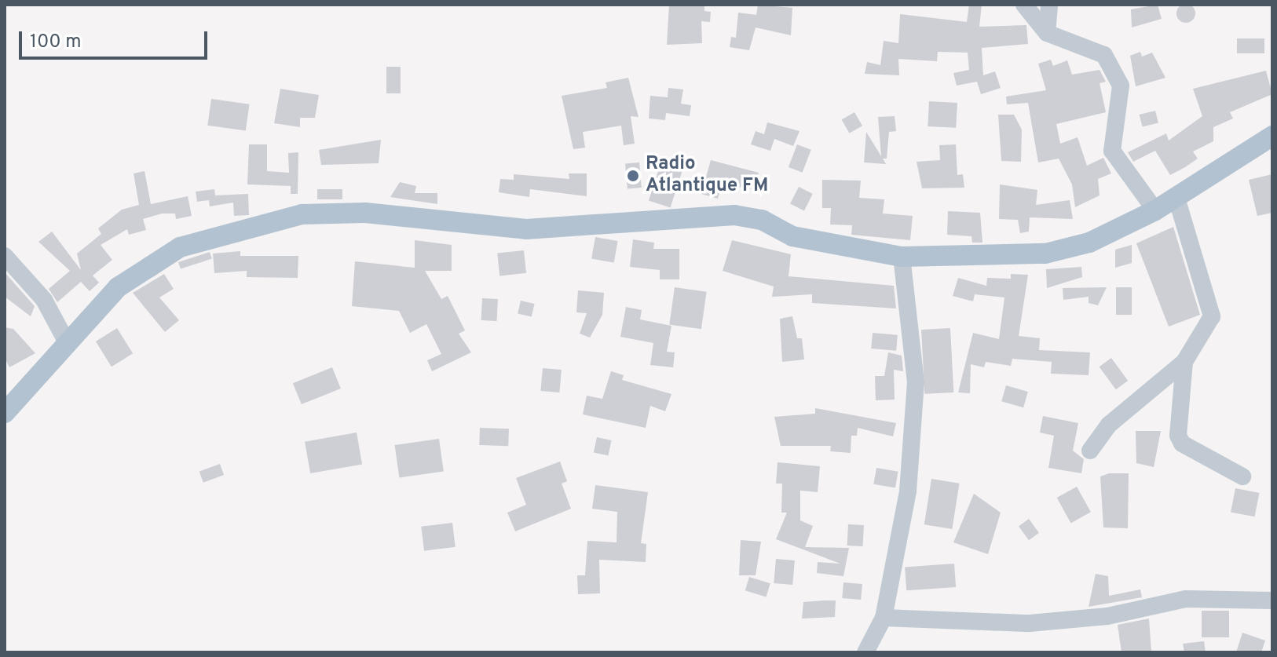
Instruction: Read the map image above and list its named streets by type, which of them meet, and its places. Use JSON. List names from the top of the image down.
{
  "places": ["Radio Atlantique FM"],
  "scale_bar": "100 m"
}
